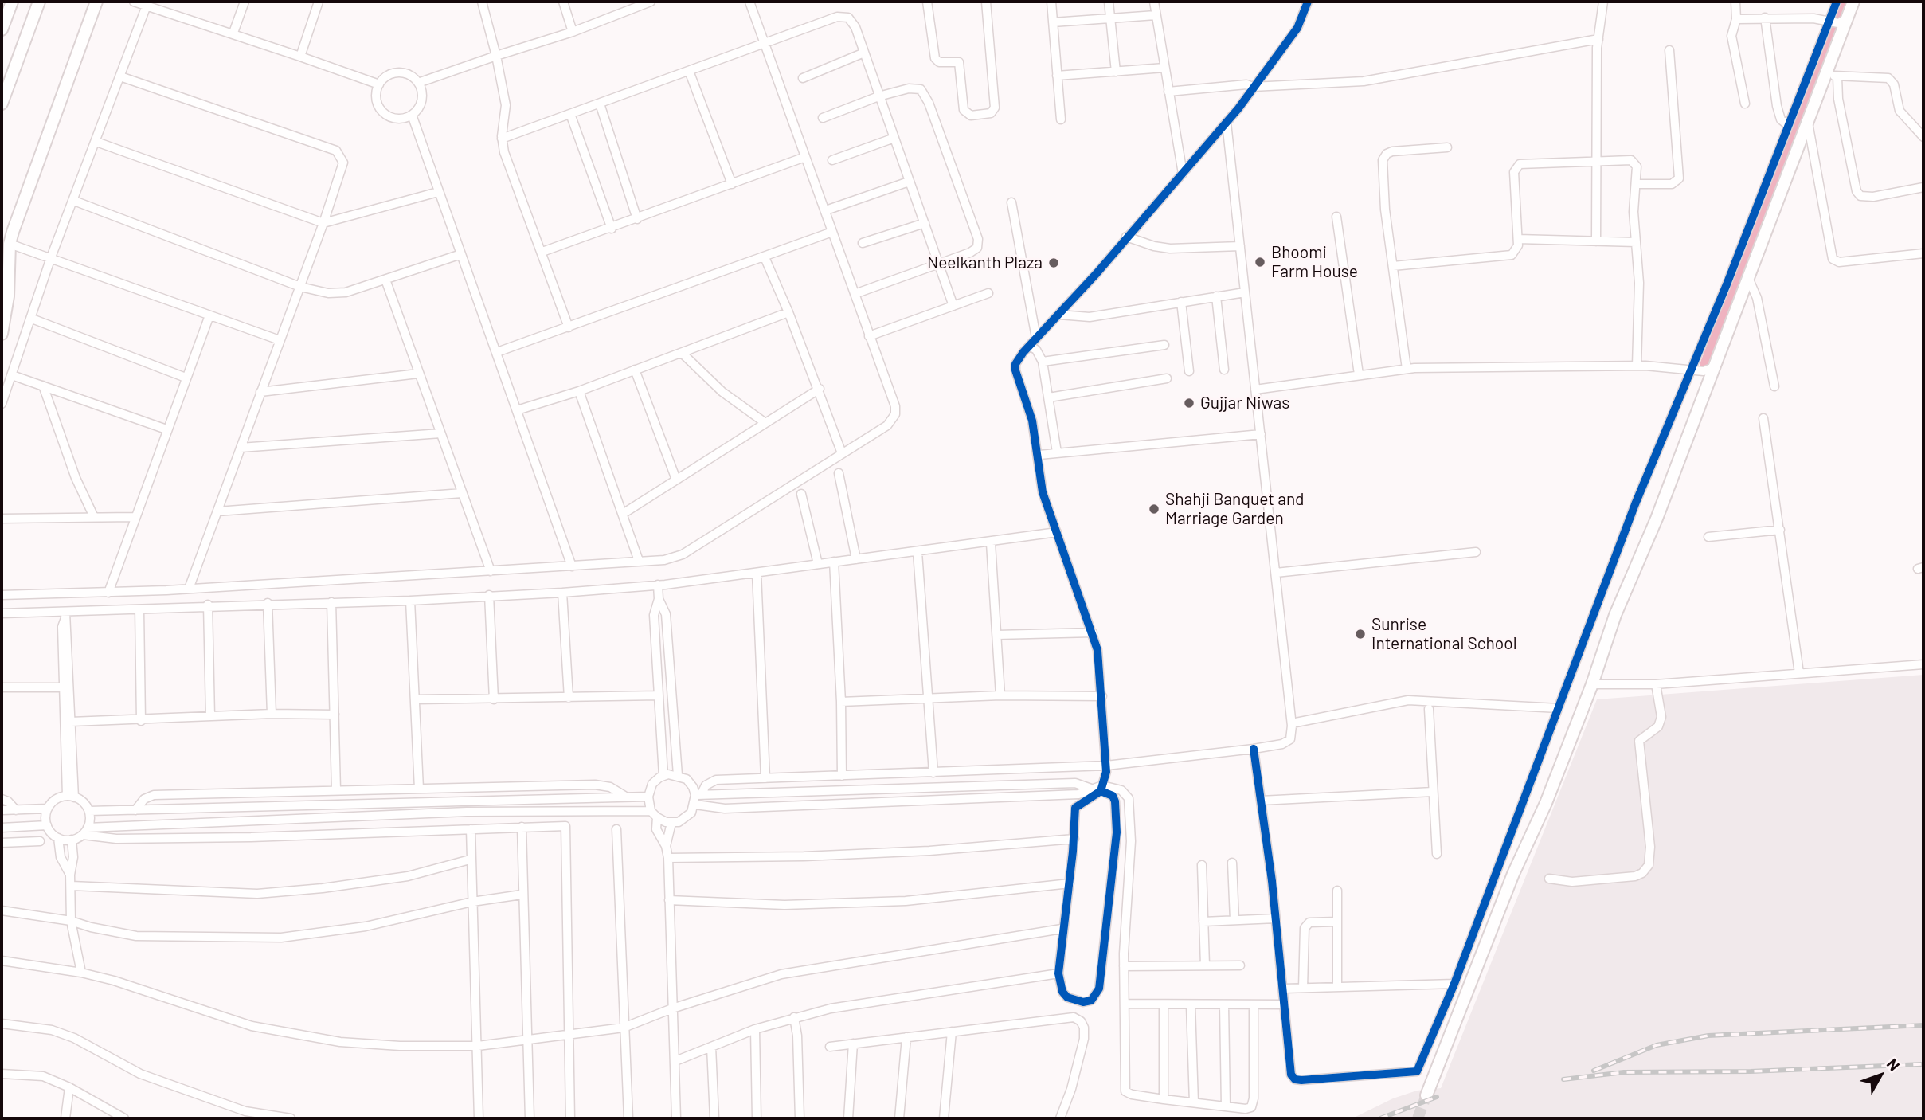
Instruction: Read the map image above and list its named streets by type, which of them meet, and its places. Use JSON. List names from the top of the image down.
{
  "places": [
    "Bhoomi Farm House",
    "Neelkanth Plaza",
    "Gujjar Niwas",
    "Shahji Banquet and Marriage Garden",
    "Sunrise International School"
  ],
  "north": "top right"
}
